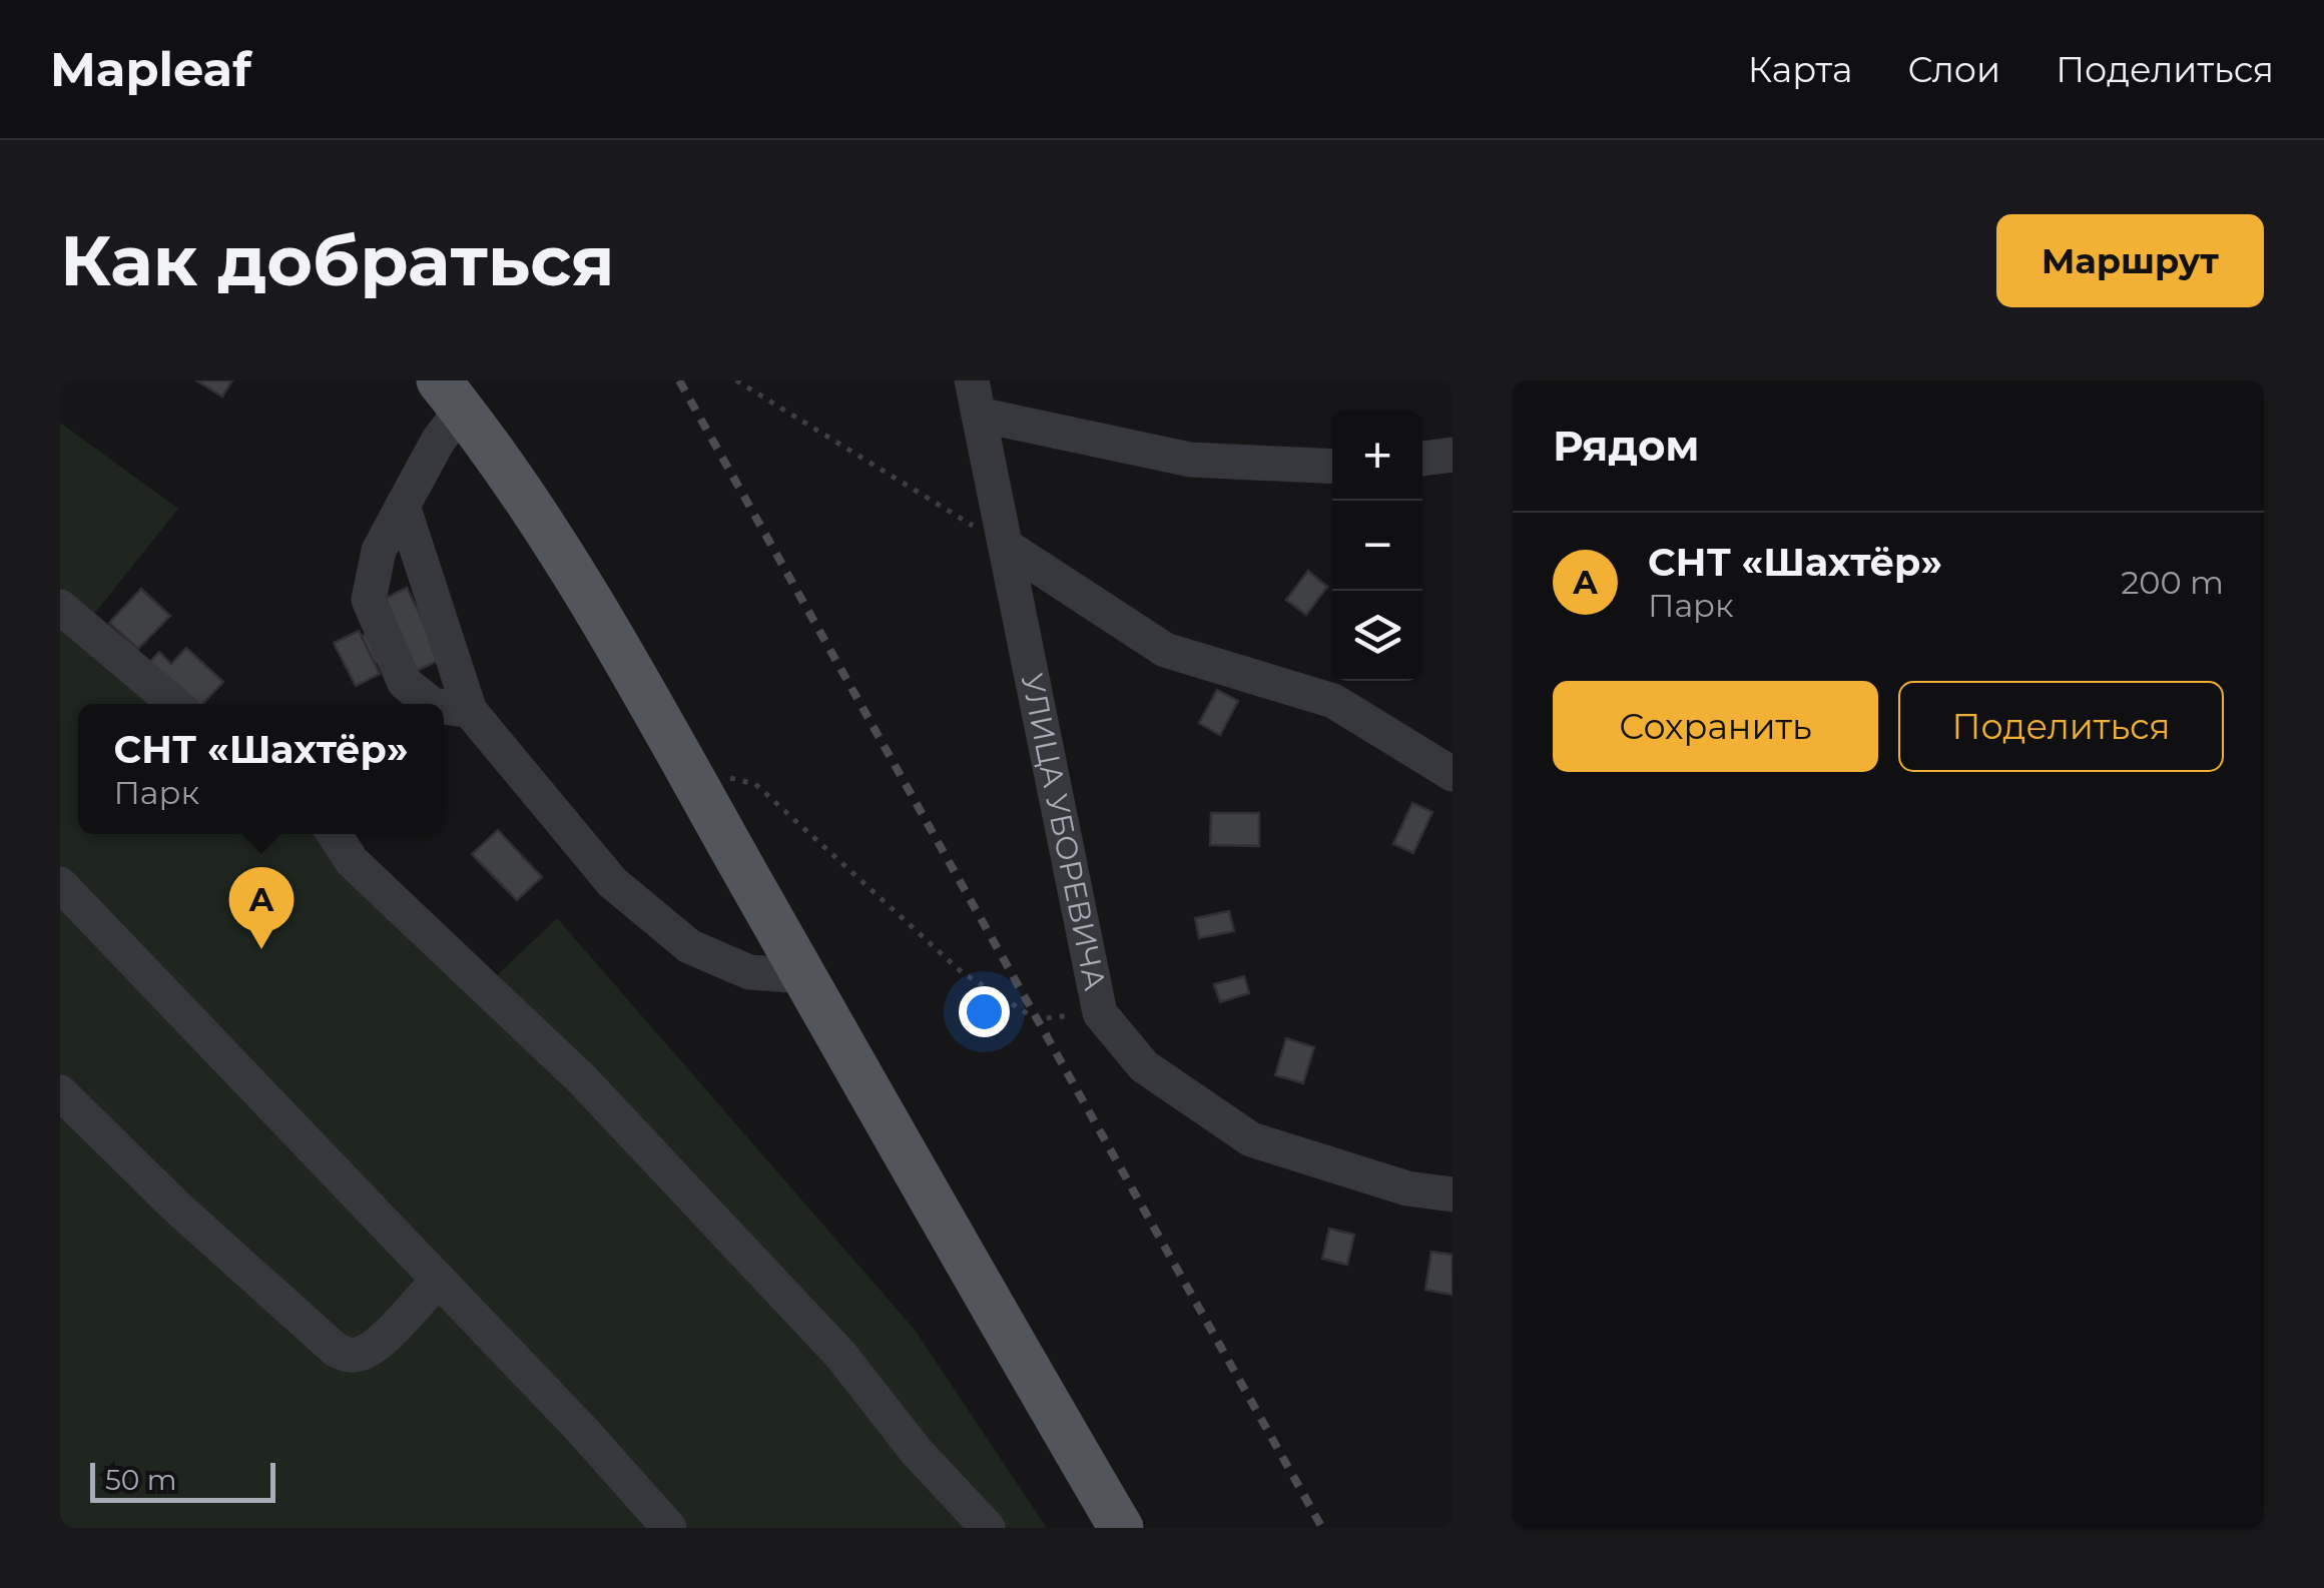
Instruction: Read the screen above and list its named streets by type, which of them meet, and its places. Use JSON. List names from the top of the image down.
{
  "streets": {
    "street": ["УЛИЦА УБОРЕВИЧА"]
  },
  "scale_bar": "50 m",
  "page": {
    "header": "Mapleaf",
    "nav": ["Карта", "Слои", "Поделиться"],
    "buttons": [
      "Маршрут",
      ["Сохранить", "Поделиться"]
    ],
    "title": "Как добраться",
    "heading": "Рядом",
    "map_buttons": ["+", "−"],
    "list": [
      {
        "mark": "A",
        "name": "СНТ «Шахтёр»",
        "note": "Парк",
        "value": "200 m"
      }
    ],
    "popup": ["СНТ «Шахтёр»", "Парк"],
    "pins": "A",
    "scale": "50 m"
  }
}
